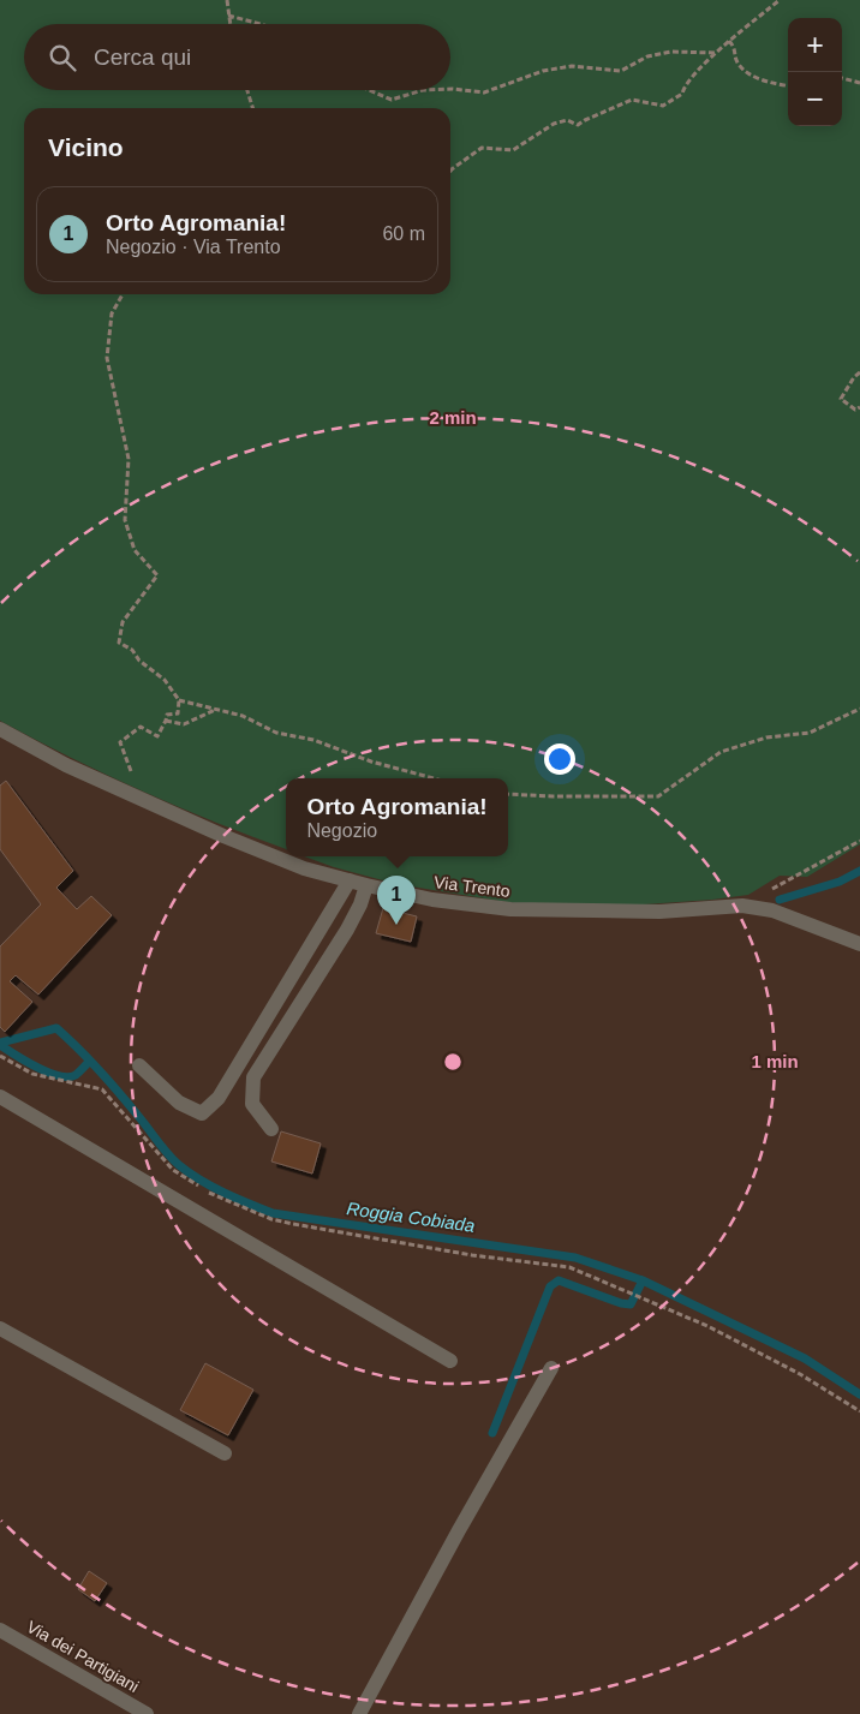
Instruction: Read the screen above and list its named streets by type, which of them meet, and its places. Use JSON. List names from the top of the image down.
{
  "streets": {
    "street": ["Via Trento", "Via dei Partigiani"]
  },
  "water": ["Roggia Cobiada"],
  "page": {
    "map_buttons": ["+", "−"],
    "search": "Cerca qui",
    "heading": "Vicino",
    "list": [
      {
        "mark": "1",
        "name": "Orto Agromania!",
        "note": "Negozio · Via Trento",
        "value": "60 m"
      }
    ],
    "popup": ["Orto Agromania!", "Negozio"],
    "pins": "1"
  },
  "rings": ["2 min", "1 min"]
}
